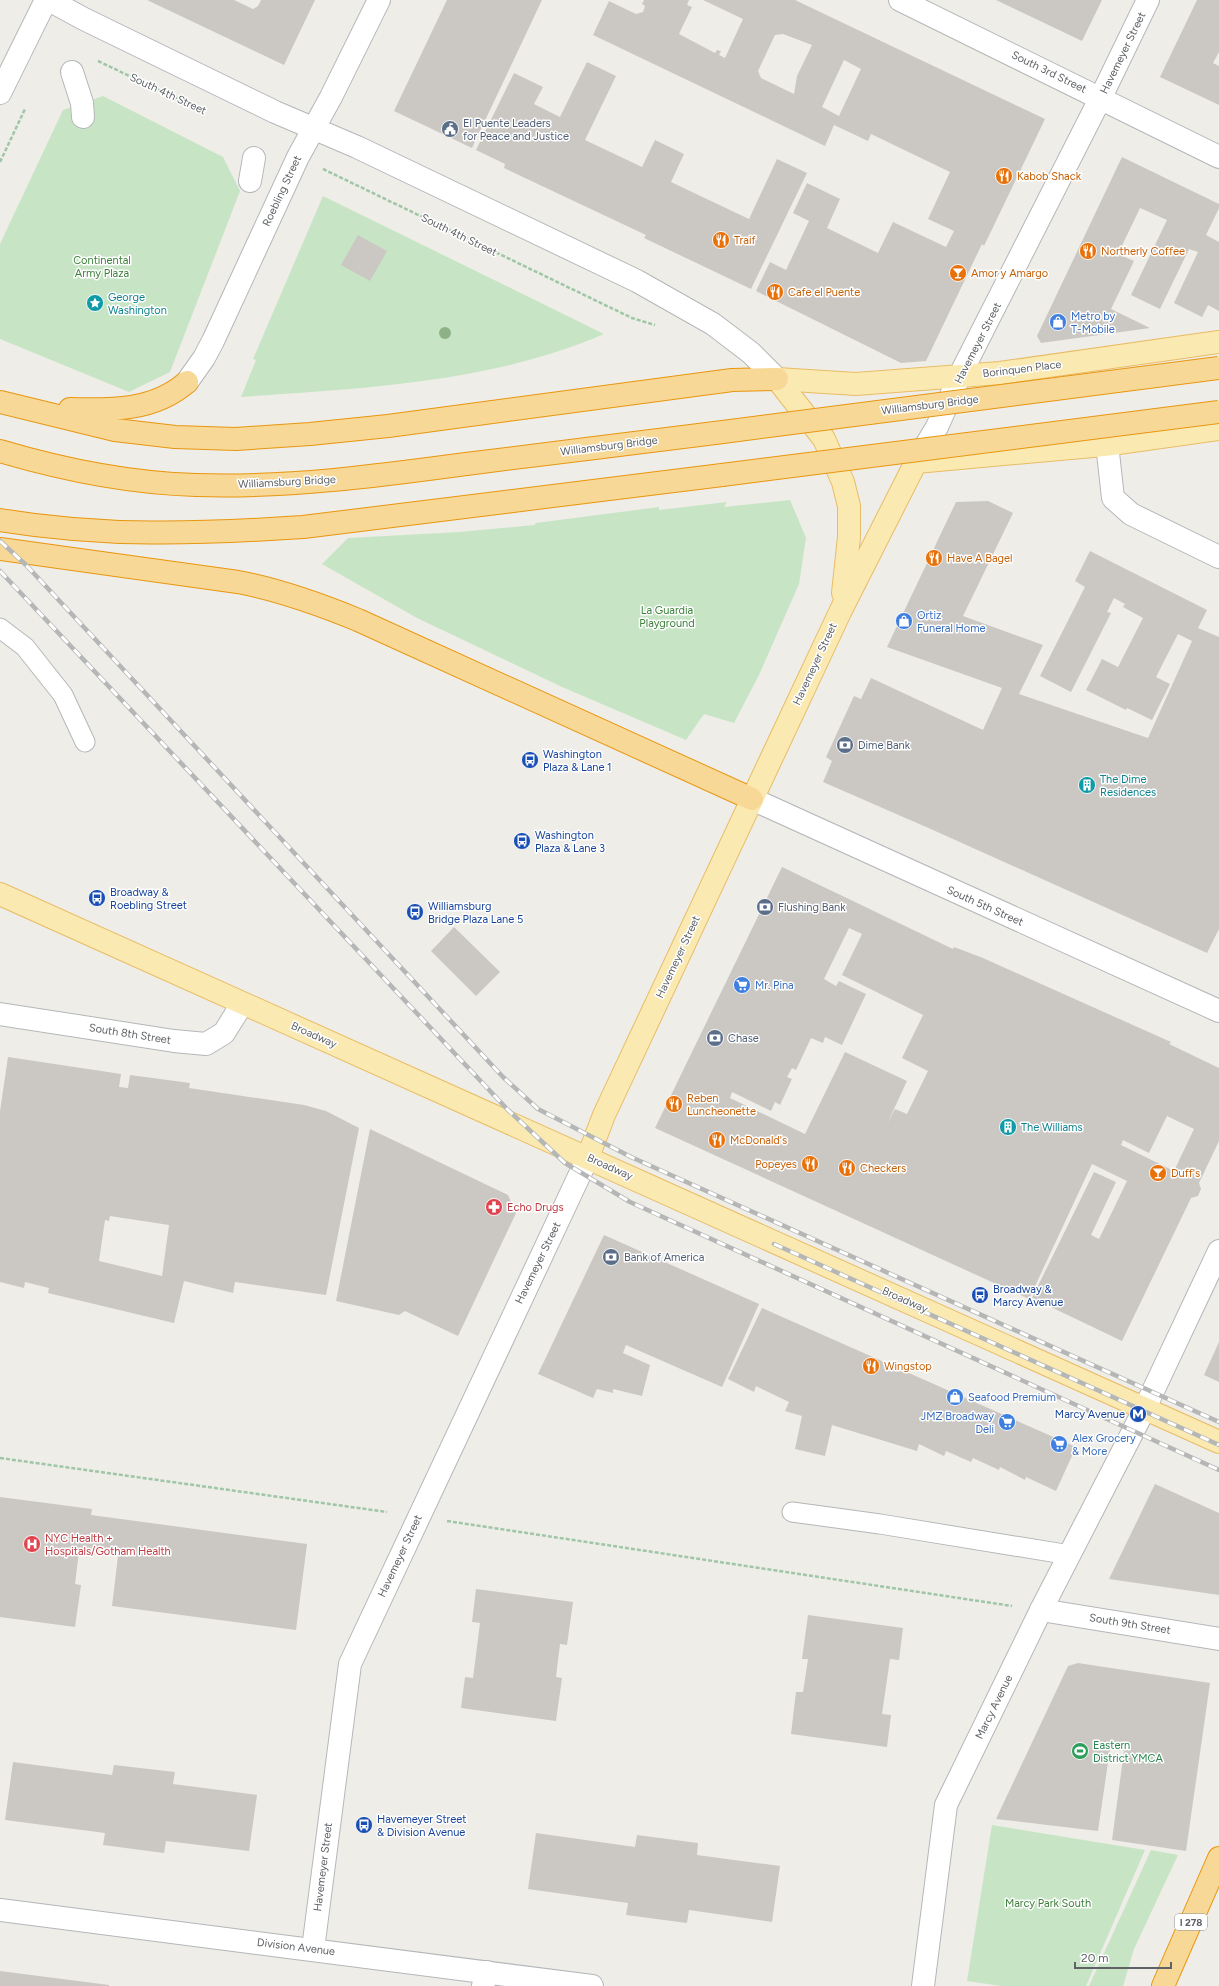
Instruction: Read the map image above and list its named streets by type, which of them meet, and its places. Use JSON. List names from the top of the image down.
{
  "streets": {
    "highway": ["Williamsburg Bridge", "I 278"],
    "main road": ["Havemeyer Street", "Borinquen Place", "Broadway"],
    "street": [
      "South 3rd Street",
      "Roebling Street",
      "South 5th Street",
      "South 8th Street",
      "South 9th Street",
      "Marcy Avenue",
      "Division Avenue"
    ],
    "path": ["South 4th Street"]
  },
  "crossings": [
    ["Havemeyer Street", "South 3rd Street"],
    ["Havemeyer Street", "Borinquen Place"],
    ["Havemeyer Street", "South 5th Street"],
    ["Havemeyer Street", "Broadway"],
    ["Havemeyer Street", "Division Avenue"],
    ["South 4th Street", "Roebling Street"],
    ["South 8th Street", "Broadway"],
    ["Broadway", "Marcy Avenue"],
    ["South 9th Street", "Marcy Avenue"]
  ],
  "parks": ["Continental Army Plaza", "La Guardia Playground", "Marcy Park South"],
  "places": {
    "public building": ["El Puente Leaders for Peace and Justice"],
    "restaurant": [
      "Kabob Shack",
      "Traif",
      "Northerly Coffee",
      "Cafe el Puente",
      "Have A Bagel",
      "Reben Luncheonette",
      "McDonald's",
      "Popeyes",
      "Checkers",
      "Wingstop"
    ],
    "bar": ["Amor y Amargo", "Duff's"],
    "place": ["George Washington"],
    "shop": ["Metro by T-Mobile", "Ortiz Funeral Home", "Seafood Premium"],
    "bank": [
      "Dime Bank",
      "Flushing Bank",
      "Chase",
      "Bank of America"
    ],
    "bus stop": [
      "Washington Plaza & Lane 1",
      "Washington Plaza & Lane 3",
      "Broadway & Roebling Street",
      "Williamsburg Bridge Plaza Lane 5",
      "Broadway & Marcy Avenue",
      "Havemeyer Street & Division Avenue"
    ],
    "building": ["The Dime Residences", "The Williams"],
    "supermarket": ["Mr. Pina", "JMZ Broadway Deli", "Alex Grocery & More"],
    "pharmacy": ["Echo Drugs"],
    "metro station": ["Marcy Avenue"],
    "hospital": ["NYC Health + Hospitals/Gotham Health"],
    "sports": ["Eastern District YMCA"]
  },
  "scale_bar": "20 m"
}
